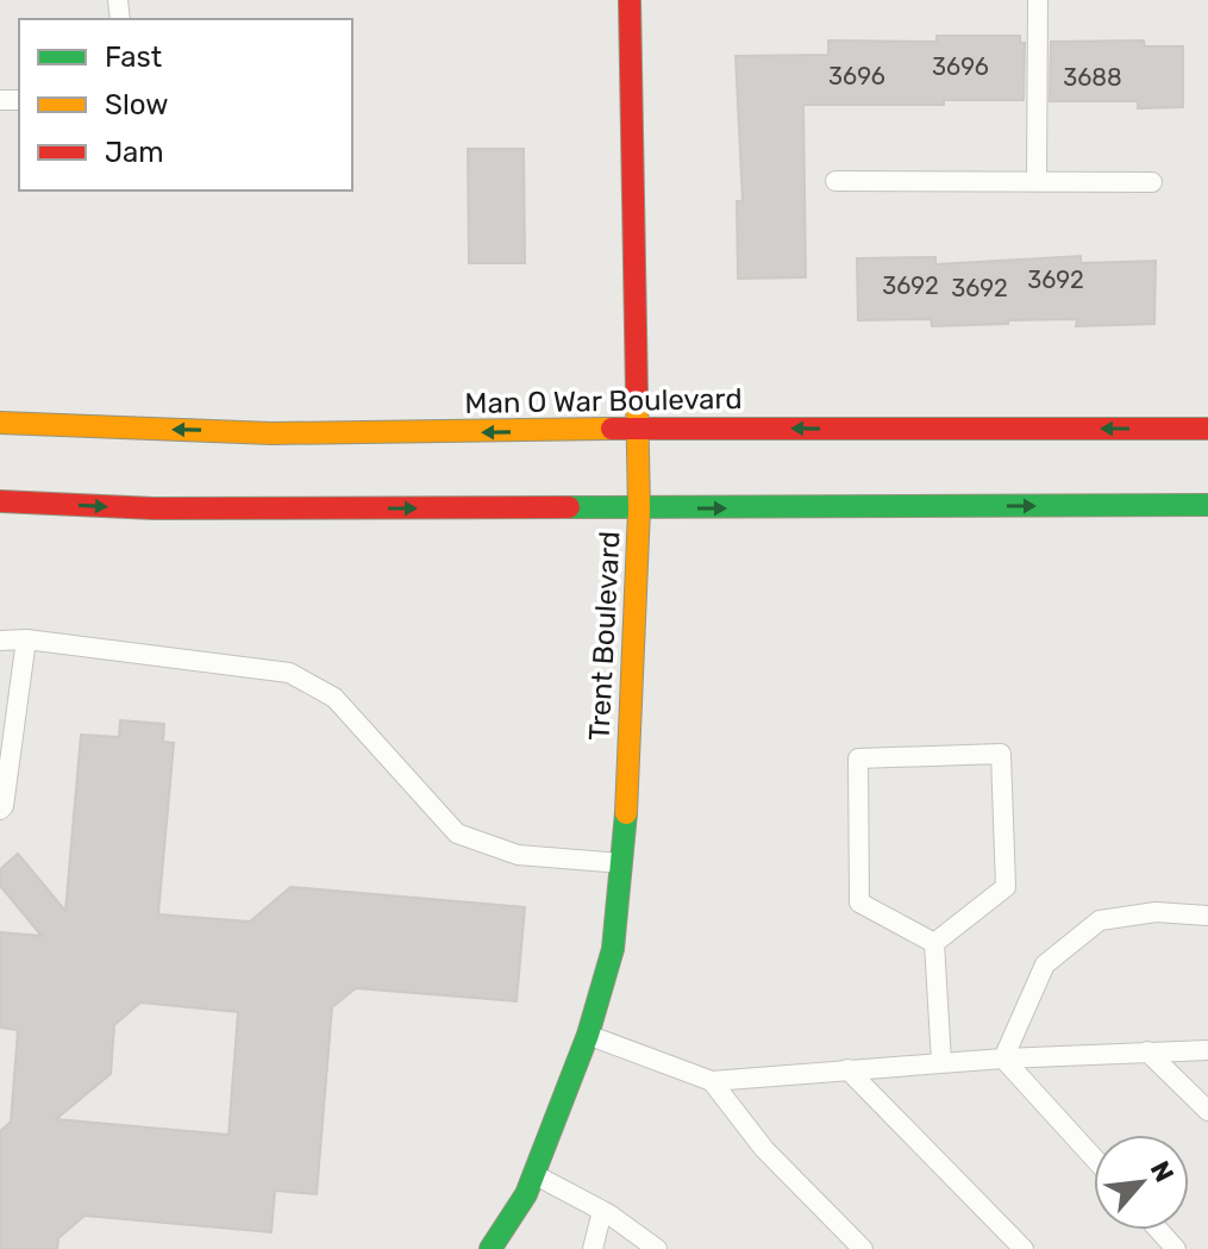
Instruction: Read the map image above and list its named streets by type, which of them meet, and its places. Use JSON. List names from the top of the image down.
{
  "streets": {
    "main road": ["Man O War Boulevard", "Trent Boulevard"]
  },
  "crossings": [
    ["Man O War Boulevard", "Trent Boulevard"]
  ],
  "house_numbers": [
    "3696",
    "3696",
    "3688",
    "3692",
    "3692",
    "3692"
  ],
  "legend": ["Fast", "Slow", "Jam"],
  "north": "top right"
}
